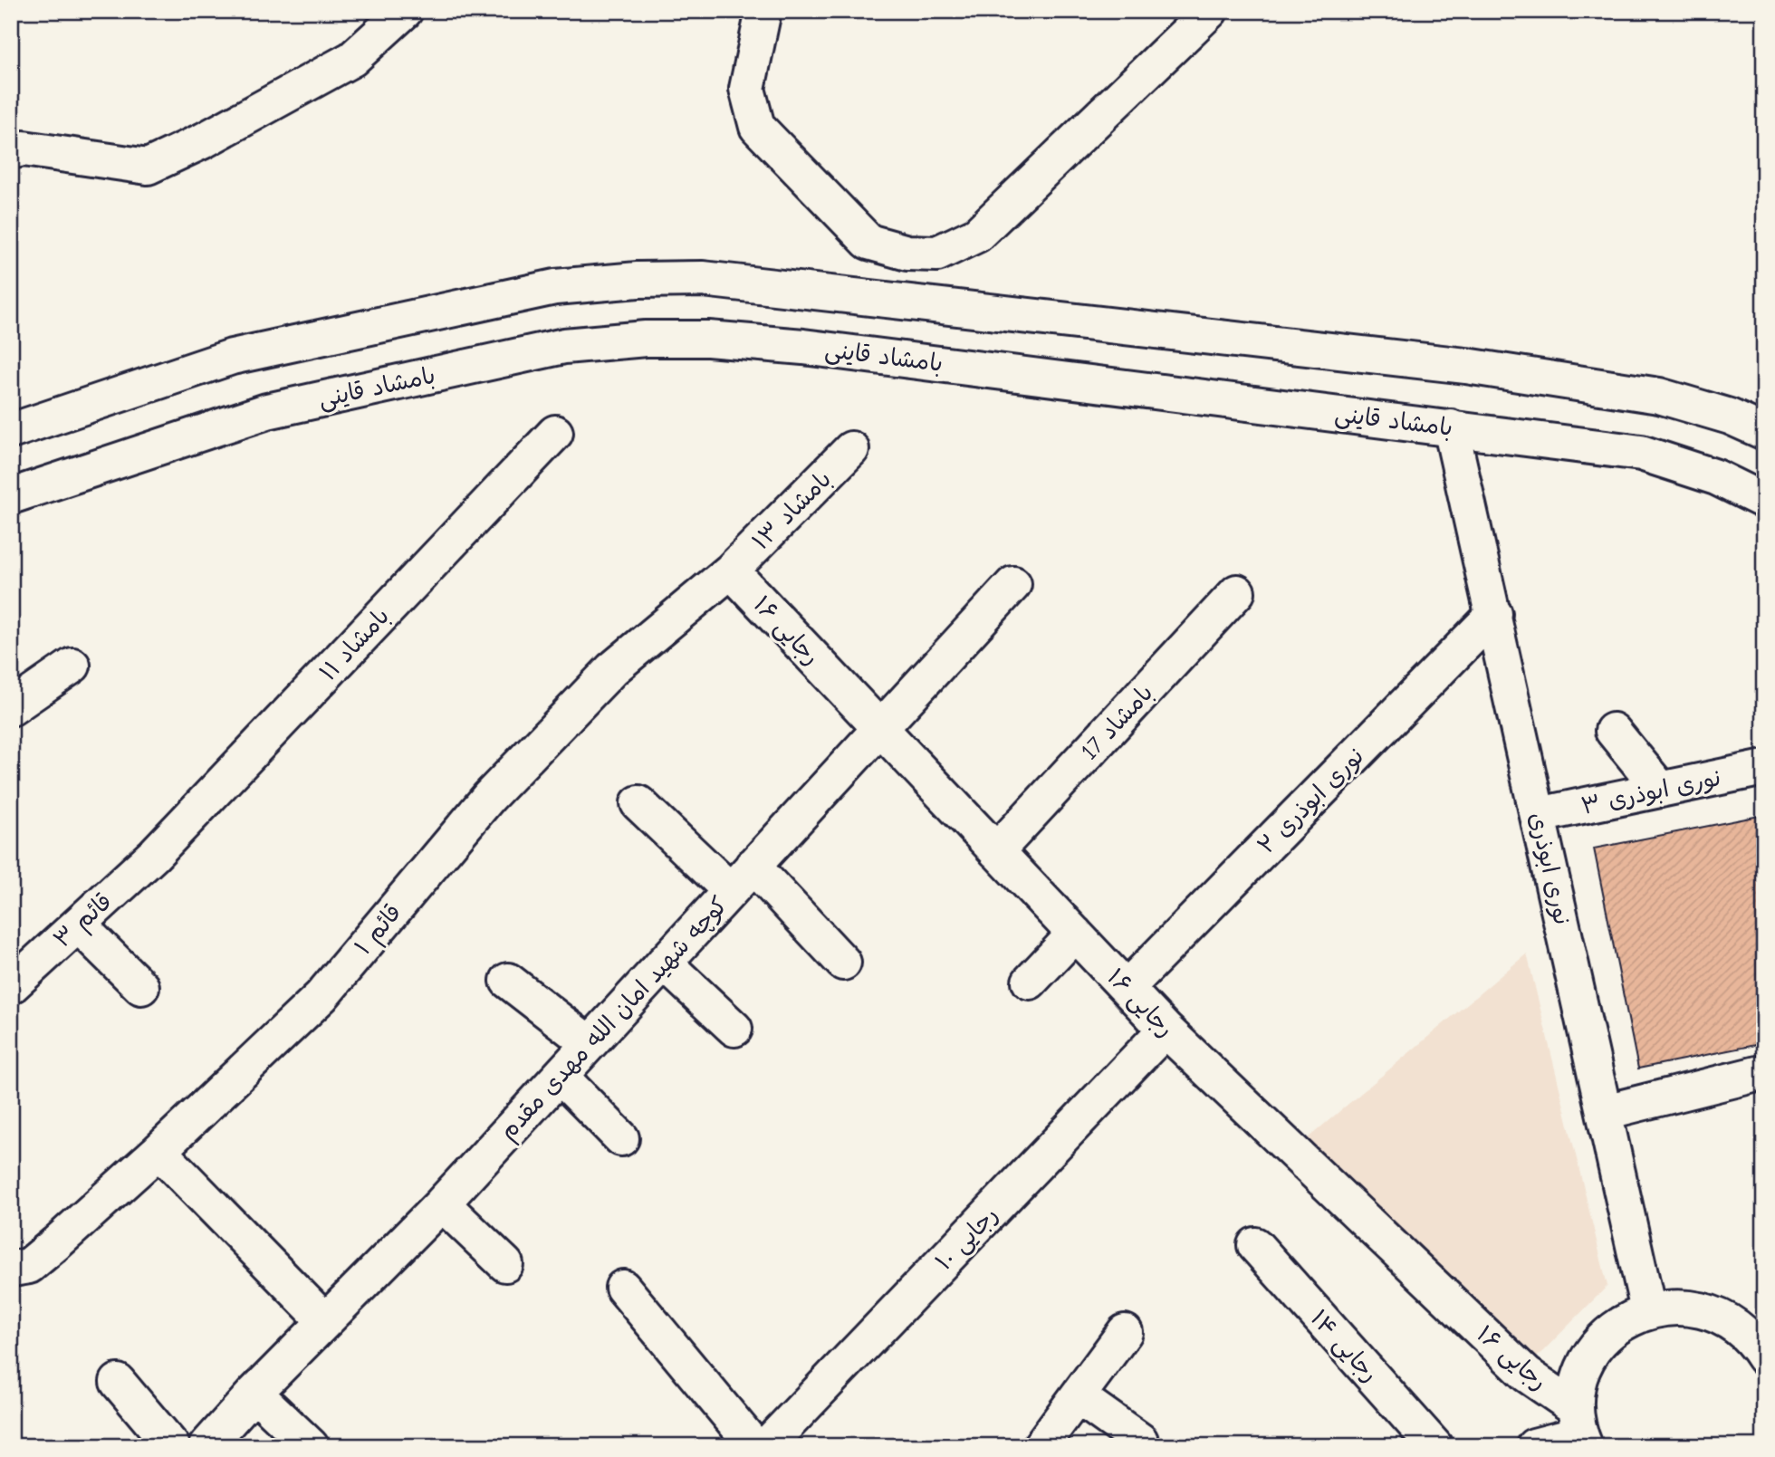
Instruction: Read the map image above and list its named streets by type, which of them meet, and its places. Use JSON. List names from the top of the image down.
{
  "streets": {
    "main road": [
      "بامشاد قاینی",
      "بامشاد ۱۳",
      "رجایی ۱۶",
      "بامشاد ۱۱",
      "بامشاد 17",
      "نوری ابوذری ۳",
      "نوری ابوذری ۲",
      "نوری ابوذری",
      "قائم ۳",
      "قائم ۱",
      "کوچه شهید امان الله مهدی مقدم",
      "رجایی ۱۰",
      "رجایی ۱۴"
    ]
  },
  "crossings": [
    ["بامشاد قاینی", "نوری ابوذری"],
    ["بامشاد ۱۳", "رجایی ۱۶"],
    ["بامشاد ۱۳", "قائم ۱"],
    ["رجایی ۱۶", "بامشاد 17"],
    ["رجایی ۱۶", "نوری ابوذری ۲"],
    ["رجایی ۱۶", "قائم ۱"],
    ["رجایی ۱۶", "کوچه شهید امان الله مهدی مقدم"],
    ["رجایی ۱۶", "رجایی ۱۰"],
    ["بامشاد ۱۱", "قائم ۳"],
    ["نوری ابوذری ۳", "نوری ابوذری"],
    ["نوری ابوذری ۲", "نوری ابوذری"]
  ]
}
